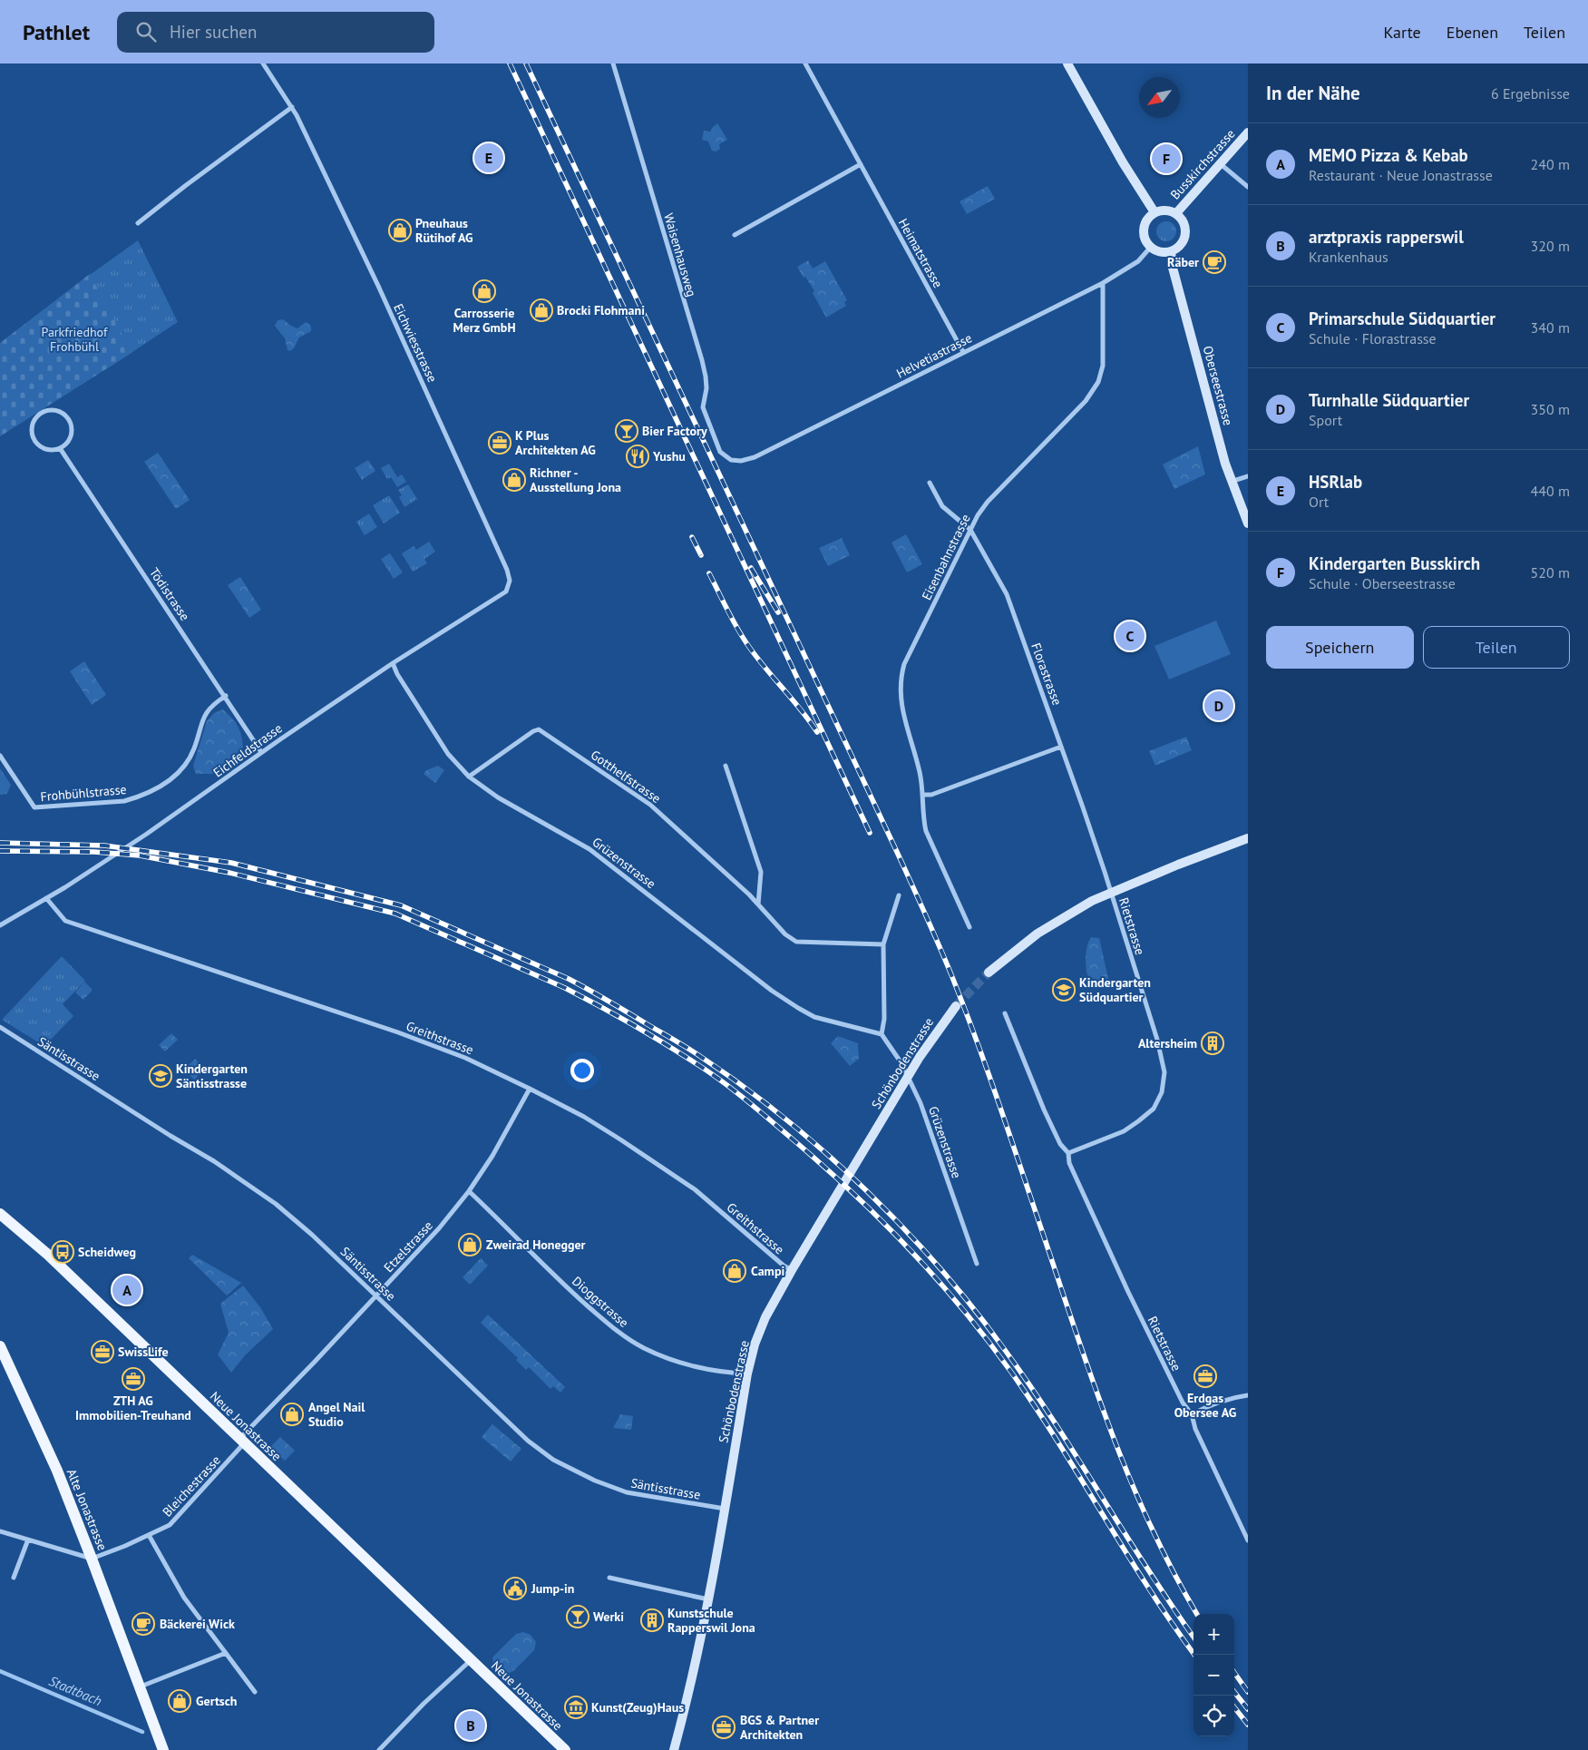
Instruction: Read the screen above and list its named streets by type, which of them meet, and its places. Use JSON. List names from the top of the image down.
{
  "streets": {
    "main road": ["Neue Jonastrasse", "Alte Jonastrasse"],
    "street": [
      "Busskirchstrasse",
      "Heimatstrasse",
      "Waisenhausweg",
      "Eichwiesstrasse",
      "Helvetiastrasse",
      "Oberseestrasse",
      "Eisenbahnstrasse",
      "Tödistrasse",
      "Florastrasse",
      "Eichfeldstrasse",
      "Gotthelfstrasse",
      "Frohbühlstrasse",
      "Grüzenstrasse",
      "Rietstrasse",
      "Greithstrasse",
      "Säntisstrasse",
      "Schönbodenstrasse",
      "Etzelstrasse",
      "Dioggstrasse",
      "Bleichestrasse"
    ]
  },
  "crossings": [
    ["Busskirchstrasse", "Helvetiastrasse"],
    ["Busskirchstrasse", "Oberseestrasse"],
    ["Heimatstrasse", "Helvetiastrasse"],
    ["Waisenhausweg", "Helvetiastrasse"],
    ["Eichwiesstrasse", "Eichfeldstrasse"],
    ["Helvetiastrasse", "Oberseestrasse"],
    ["Helvetiastrasse", "Eisenbahnstrasse"],
    ["Eisenbahnstrasse", "Florastrasse"],
    ["Tödistrasse", "Eichfeldstrasse"],
    ["Tödistrasse", "Frohbühlstrasse"],
    ["Florastrasse", "Rietstrasse"],
    ["Eichfeldstrasse", "Grüzenstrasse"],
    ["Eichfeldstrasse", "Greithstrasse"],
    ["Gotthelfstrasse", "Grüzenstrasse"],
    ["Grüzenstrasse", "Schönbodenstrasse"],
    ["Greithstrasse", "Schönbodenstrasse"],
    ["Greithstrasse", "Etzelstrasse"],
    ["Säntisstrasse", "Schönbodenstrasse"],
    ["Säntisstrasse", "Etzelstrasse"],
    ["Schönbodenstrasse", "Dioggstrasse"],
    ["Etzelstrasse", "Dioggstrasse"],
    ["Etzelstrasse", "Neue Jonastrasse"],
    ["Etzelstrasse", "Bleichestrasse"],
    ["Neue Jonastrasse", "Bleichestrasse"],
    ["Bleichestrasse", "Alte Jonastrasse"]
  ],
  "water": ["Stadtbach"],
  "parks": ["Parkfriedhof Frohbühl"],
  "places": {
    "shop": [
      "Pneuhaus Rütihof AG",
      "Carrosserie Merz GmbH",
      "Brocki Flohmani",
      "Richner - Ausstellung Jona",
      "Zweirad Honegger",
      "Campi",
      "Angel Nail Studio",
      "Gertsch"
    ],
    "cafe": ["Räber", "Bäckerei Wick"],
    "bar": ["Bier Factory", "Werki"],
    "office": [
      "K Plus Architekten AG",
      "SwissLife",
      "Erdgas Obersee AG",
      "ZTH AG Immobilien-Treuhand",
      "BGS & Partner Architekten"
    ],
    "restaurant": ["Yushu"],
    "school or university": ["Kindergarten Südquartier", "Kindergarten Säntisstrasse"],
    "building": ["Altersheim", "Kunstschule Rapperswil Jona"],
    "bus stop": ["Scheidweg"],
    "public building": ["Jump-in"],
    "museum": ["Kunst(Zeug)Haus"]
  },
  "north": "bottom left",
  "page": {
    "header": "Pathlet",
    "search": "Hier suchen",
    "nav": ["Karte", "Ebenen", "Teilen"],
    "heading": ["In der Nähe", "6 Ergebnisse"],
    "list": [
      {
        "mark": "A",
        "name": "MEMO Pizza & Kebab",
        "note": "Restaurant · Neue Jonastrasse",
        "value": "240 m"
      },
      {
        "mark": "B",
        "name": "arztpraxis rapperswil",
        "note": "Krankenhaus",
        "value": "320 m"
      },
      {
        "mark": "C",
        "name": "Primarschule Südquartier",
        "note": "Schule · Florastrasse",
        "value": "340 m"
      },
      {
        "mark": "D",
        "name": "Turnhalle Südquartier",
        "note": "Sport",
        "value": "350 m"
      },
      {
        "mark": "E",
        "name": "HSRlab",
        "note": "Ort",
        "value": "440 m"
      },
      {
        "mark": "F",
        "name": "Kindergarten Busskirch",
        "note": "Schule · Oberseestrasse",
        "value": "520 m"
      }
    ],
    "pins": [
      "E",
      "F",
      "C",
      "D",
      "A",
      "B"
    ],
    "buttons": ["Speichern", "Teilen"],
    "map_buttons": ["+", "−"]
  }
}
